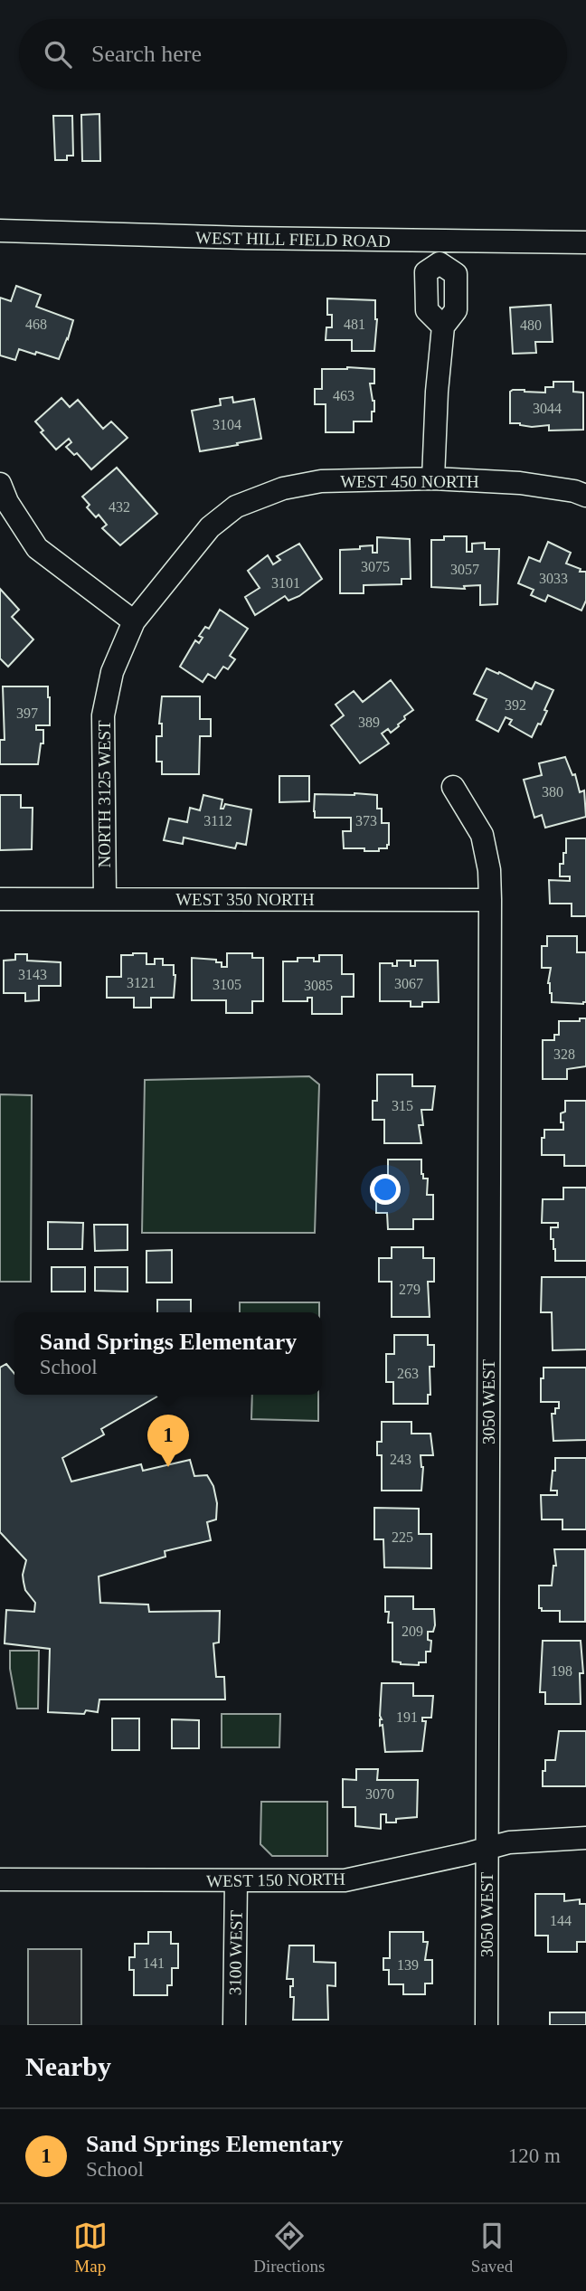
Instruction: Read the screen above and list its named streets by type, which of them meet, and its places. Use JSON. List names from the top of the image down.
{
  "streets": {
    "street": [
      "WEST HILL FIELD ROAD",
      "WEST 450 NORTH",
      "NORTH 3125 WEST",
      "WEST 350 NORTH",
      "3050 WEST",
      "WEST 150 NORTH",
      "3100 WEST"
    ]
  },
  "crossings": [
    ["WEST 450 NORTH", "NORTH 3125 WEST"],
    ["NORTH 3125 WEST", "WEST 350 NORTH"],
    ["WEST 350 NORTH", "3050 WEST"],
    ["3050 WEST", "WEST 150 NORTH"],
    ["WEST 150 NORTH", "3100 WEST"]
  ],
  "house_numbers": [
    "468",
    "481",
    "480",
    "463",
    "3044",
    "3104",
    "432",
    "3075",
    "3057",
    "3033",
    "3101",
    "392",
    "397",
    "389",
    "380",
    "3112",
    "373",
    "3143",
    "3121",
    "3067",
    "3105",
    "3085",
    "328",
    "315",
    "279",
    "263",
    "243",
    "225",
    "209",
    "198",
    "191",
    "3070",
    "144",
    "141",
    "139"
  ],
  "page": {
    "search": "Search here",
    "popup": ["Sand Springs Elementary", "School"],
    "pins": "1",
    "heading": "Nearby",
    "list": [
      {
        "mark": "1",
        "name": "Sand Springs Elementary",
        "note": "School",
        "value": "120 m"
      }
    ],
    "nav": ["Map", "Directions", "Saved"]
  }
}
